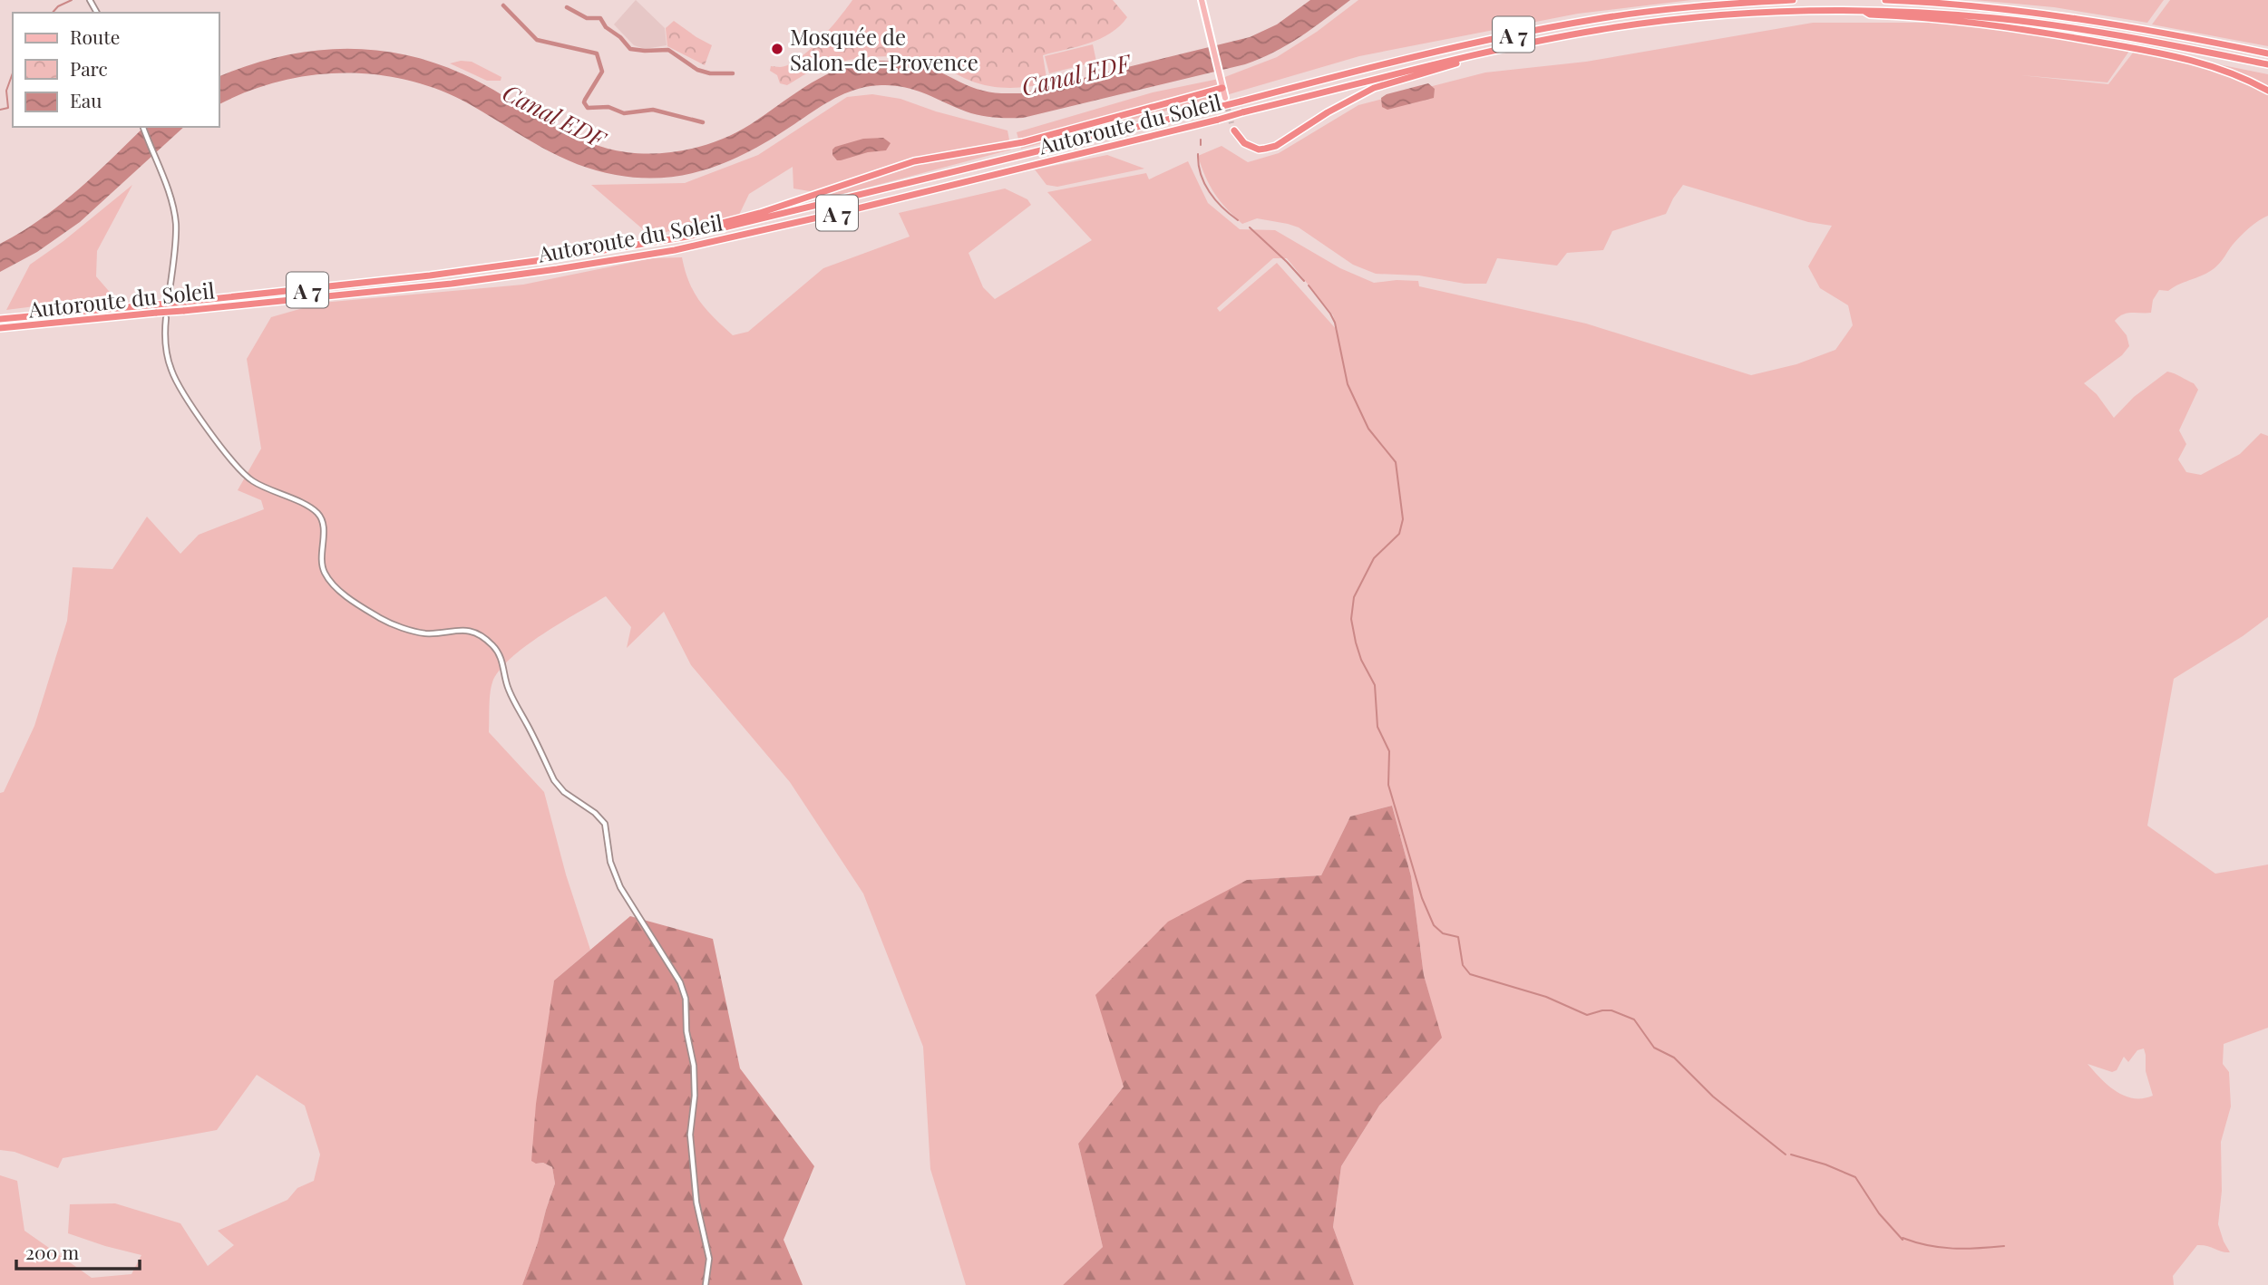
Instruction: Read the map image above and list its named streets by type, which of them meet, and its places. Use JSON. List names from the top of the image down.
{
  "streets": {
    "highway": ["A 7", "Autoroute du Soleil"]
  },
  "water": ["Canal EDF"],
  "places": ["Mosquée de Salon-de-Provence"],
  "legend": ["Route", "Parc", "Eau"],
  "scale_bar": "200 m"
}
